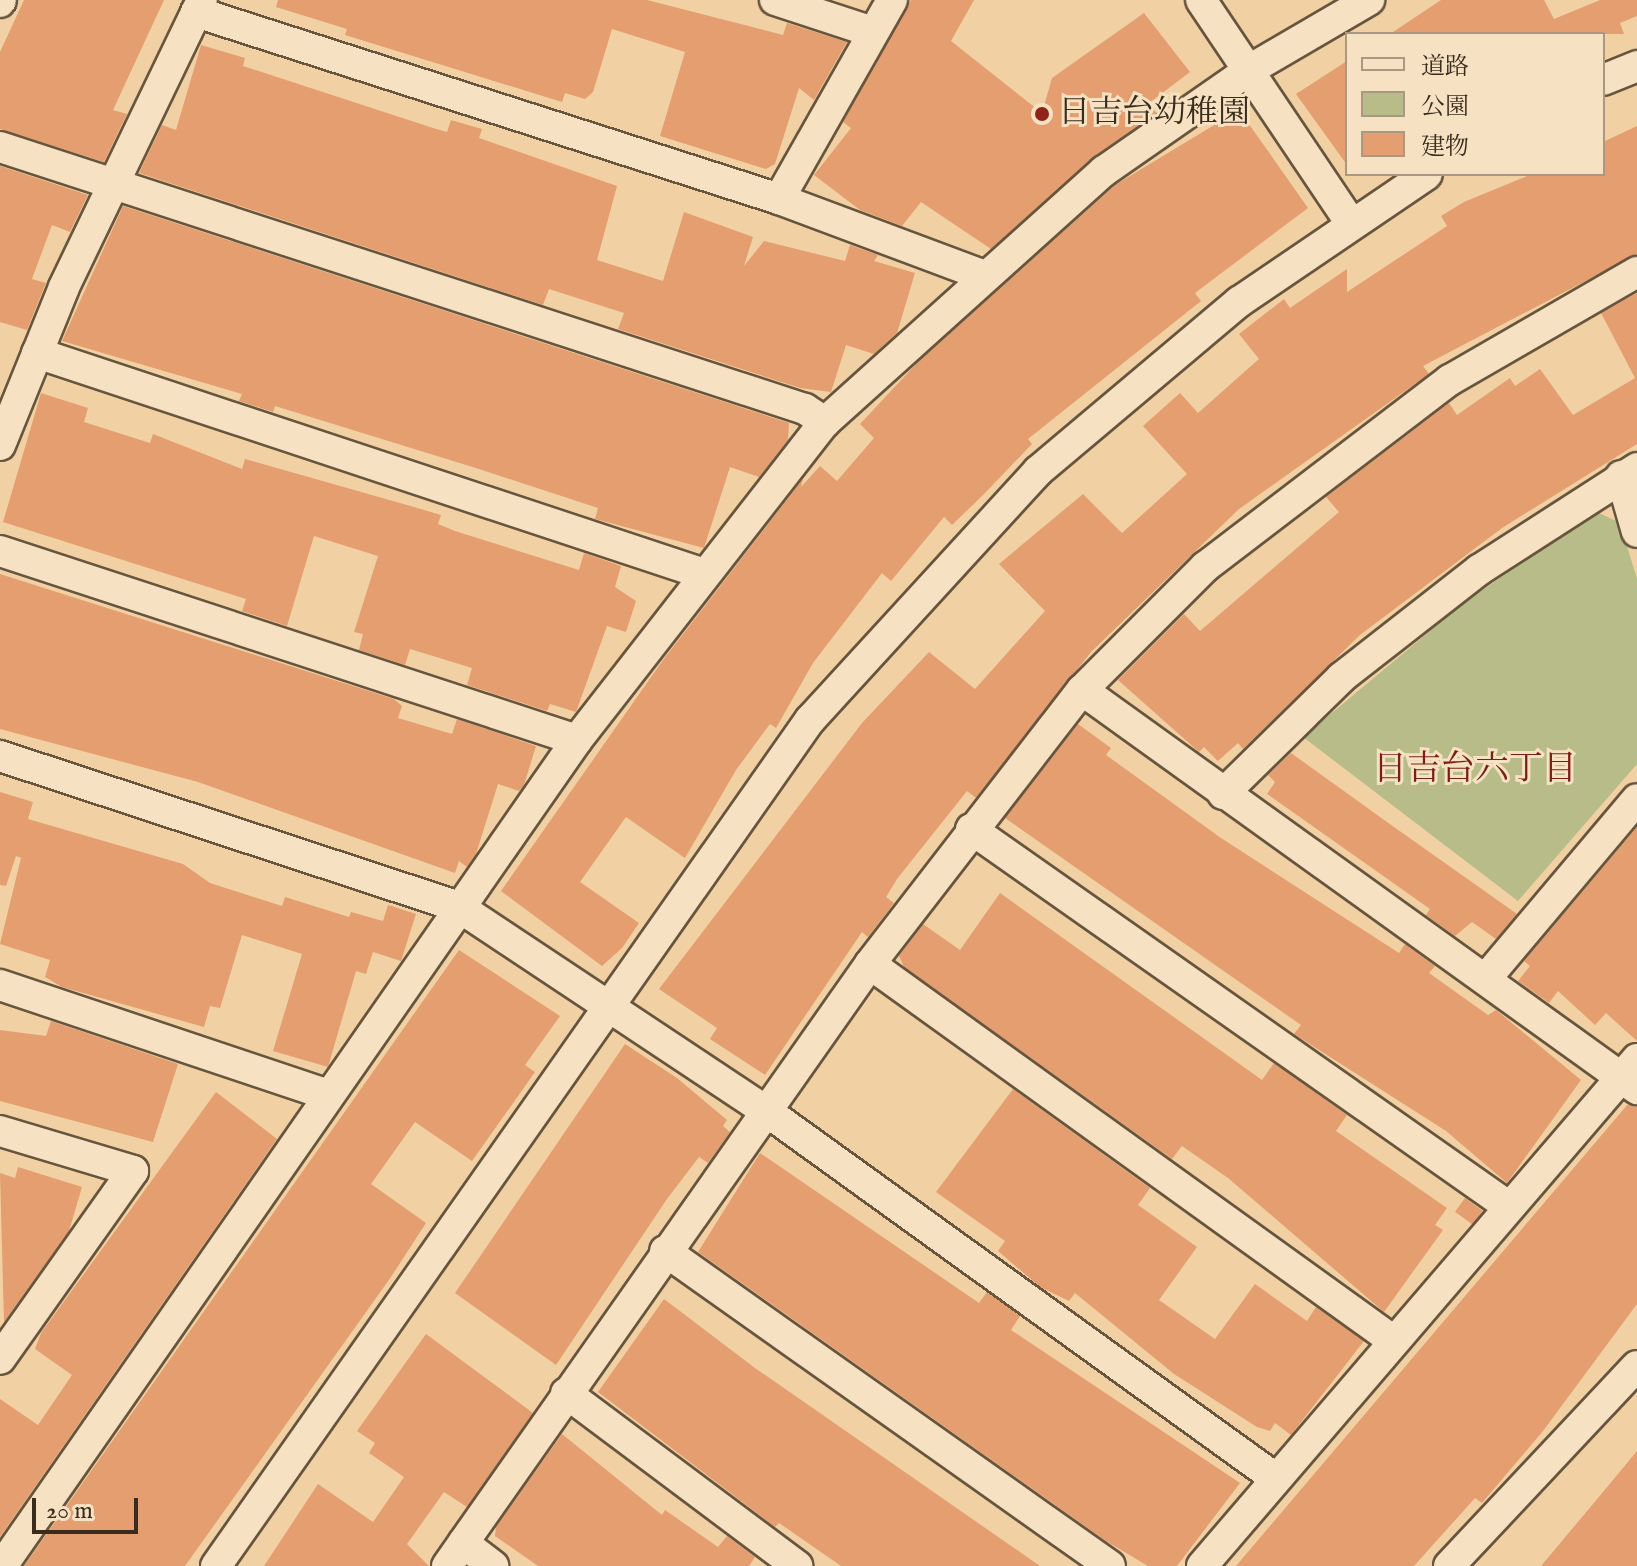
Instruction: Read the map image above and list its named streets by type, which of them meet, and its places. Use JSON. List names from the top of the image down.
{
  "districts": ["日吉台六丁目"],
  "places": ["日吉台幼稚園"],
  "legend": ["道路", "公園", "建物"],
  "scale_bar": "20 m"
}
